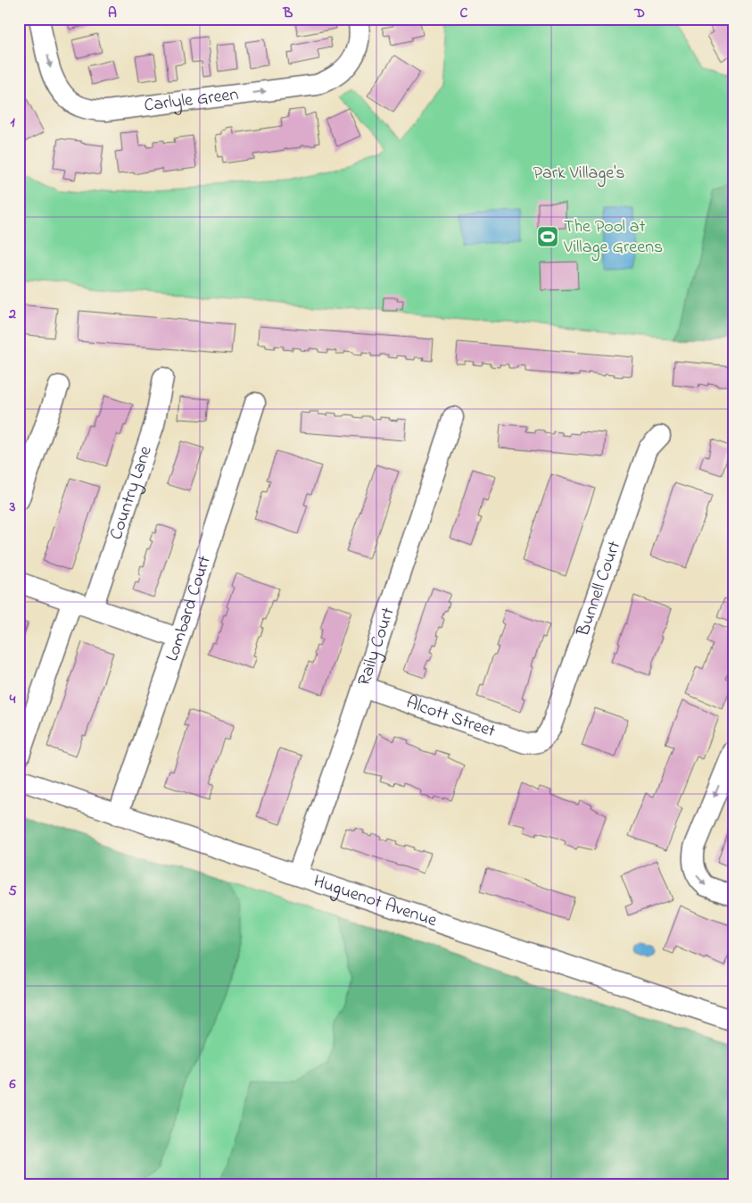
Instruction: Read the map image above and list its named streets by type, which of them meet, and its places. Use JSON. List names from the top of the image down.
{
  "streets": {
    "street": [
      "Carlyle Green",
      "Country Lane",
      "Bunnell Court",
      "Lombard Court",
      "Raily Court",
      "Alcott Street",
      "Huguenot Avenue"
    ]
  },
  "crossings": [
    ["Bunnell Court", "Alcott Street"],
    ["Lombard Court", "Huguenot Avenue"],
    ["Raily Court", "Alcott Street"],
    ["Raily Court", "Huguenot Avenue"]
  ],
  "parks": ["Park Village's"],
  "places": {
    "sports": ["The Pool at Village Greens"]
  },
  "grid": {
    "columns": [
      "A",
      "B",
      "C",
      "D"
    ],
    "rows": [
      "1",
      "2",
      "3",
      "4",
      "5",
      "6"
    ]
  }
}
